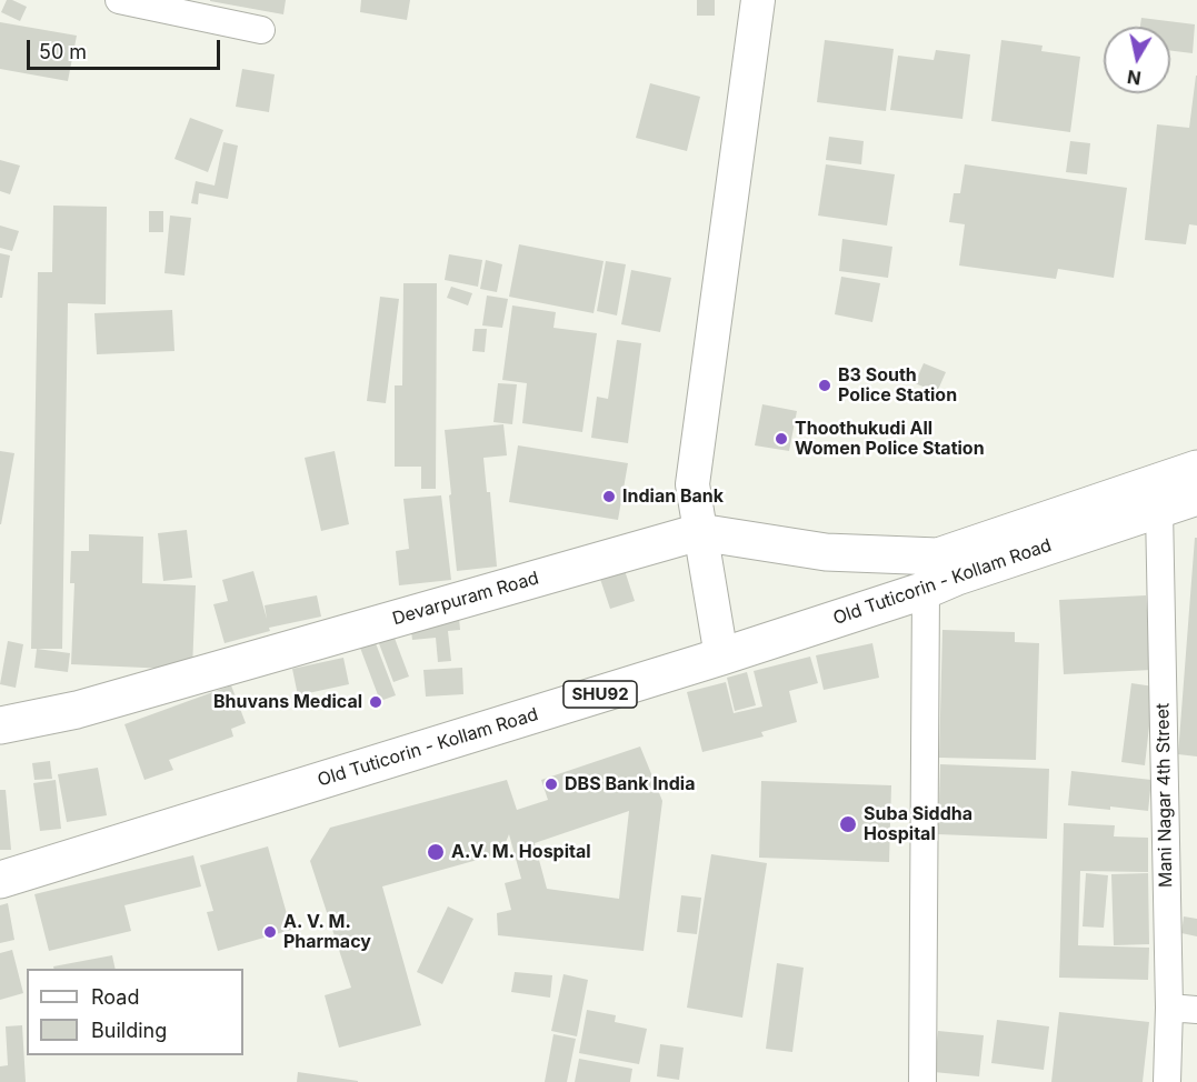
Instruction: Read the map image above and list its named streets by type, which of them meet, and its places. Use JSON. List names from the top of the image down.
{
  "streets": {
    "main road": ["Old Tuticorin - Kollam Road", "Devarpuram Road", "SHU92"],
    "street": ["Mani Nagar 4th Street"]
  },
  "crossings": [
    ["Old Tuticorin - Kollam Road", "Devarpuram Road"],
    ["Old Tuticorin - Kollam Road", "Mani Nagar 4th Street"]
  ],
  "places": [
    "B3 South Police Station",
    "Thoothukudi All Women Police Station",
    "Indian Bank",
    "Bhuvans Medical",
    "DBS Bank India",
    "Suba Siddha Hospital",
    "A.V. M. Hospital",
    "A. V. M. Pharmacy"
  ],
  "legend": ["Road", "Building"],
  "scale_bar": "50 m",
  "north": "bottom"
}
